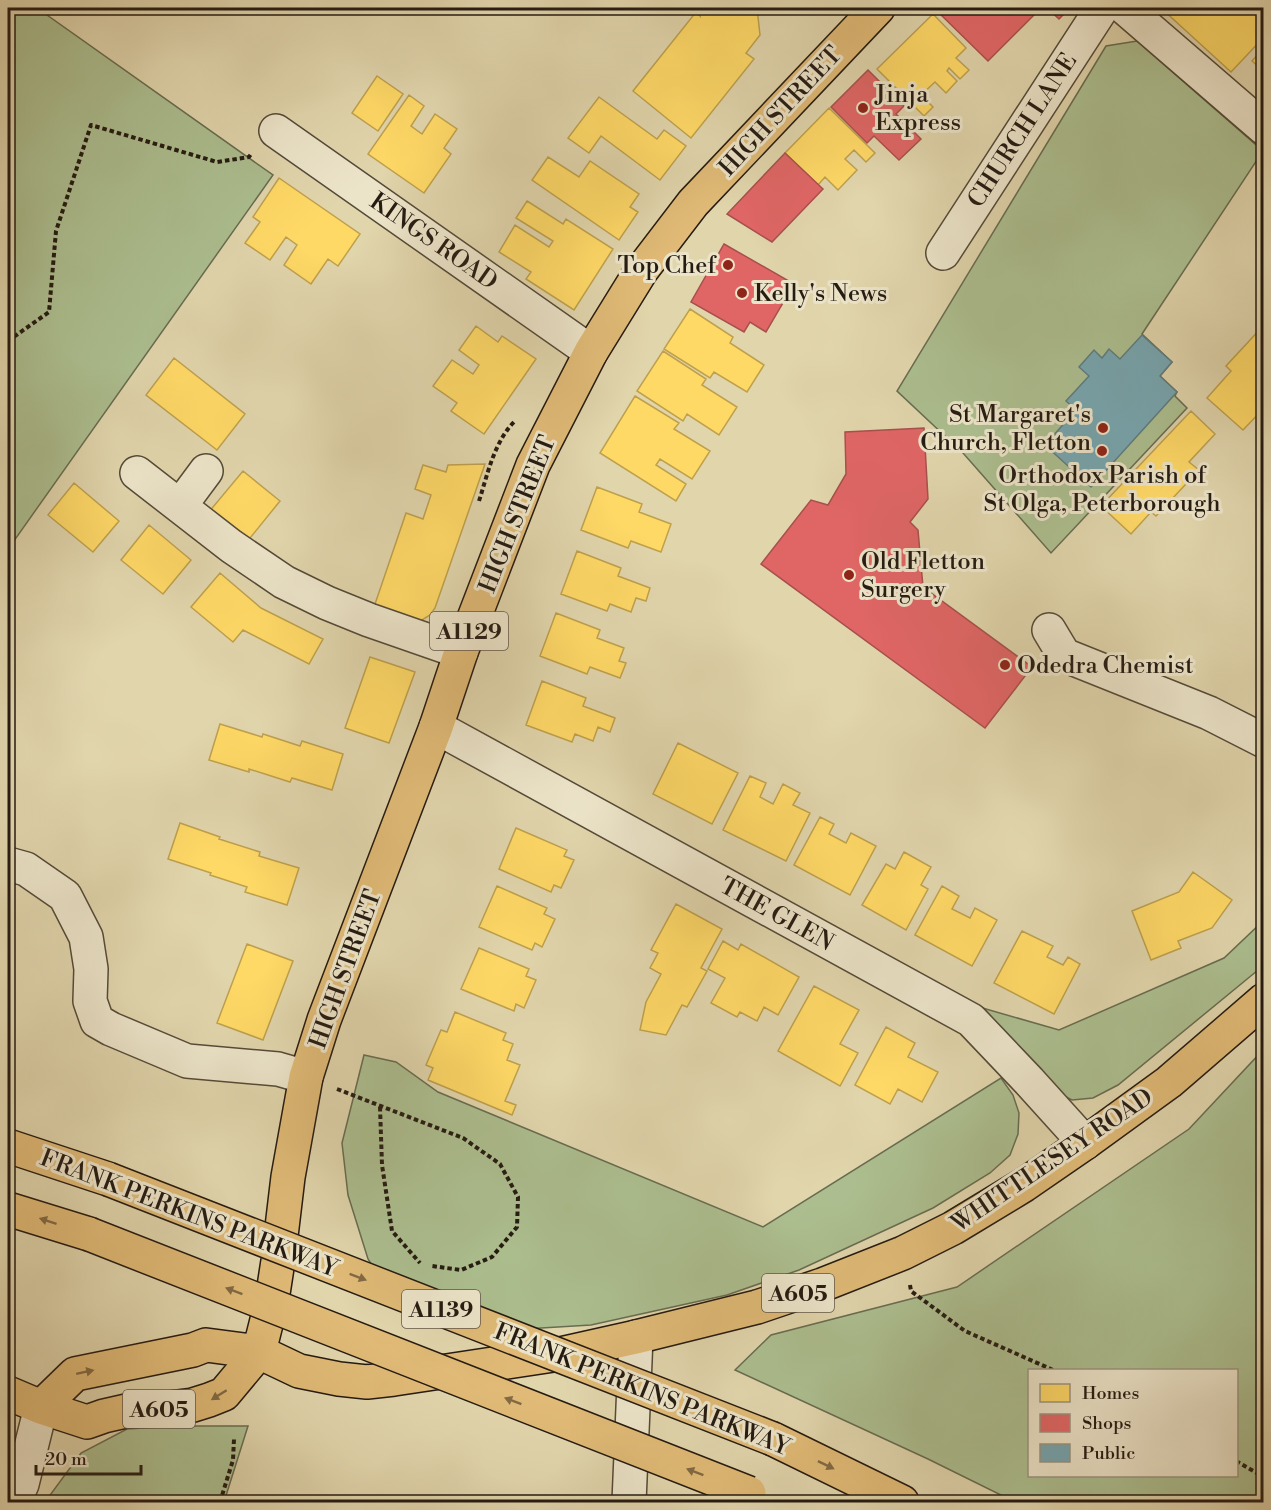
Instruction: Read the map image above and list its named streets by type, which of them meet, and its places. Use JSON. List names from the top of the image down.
{
  "streets": {
    "main road": [
      "HIGH STREET",
      "A1129",
      "WHITTLESEY ROAD",
      "FRANK PERKINS PARKWAY",
      "A605",
      "A1139"
    ],
    "street": ["CHURCH LANE", "KINGS ROAD", "THE GLEN"]
  },
  "crossings": [
    ["HIGH STREET", "KINGS ROAD"],
    ["HIGH STREET", "THE GLEN"],
    ["HIGH STREET", "WHITTLESEY ROAD"],
    ["HIGH STREET", "A605"],
    ["THE GLEN", "WHITTLESEY ROAD"],
    ["WHITTLESEY ROAD", "A605"]
  ],
  "places": [
    "Jinja Express",
    "Top Chef",
    "Kelly's News",
    "St Margaret's Church, Fletton",
    "Orthodox Parish of St Olga, Peterborough",
    "Old Fletton Surgery",
    "Odedra Chemist"
  ],
  "legend": ["Homes", "Shops", "Public"],
  "scale_bar": "20 m"
}
